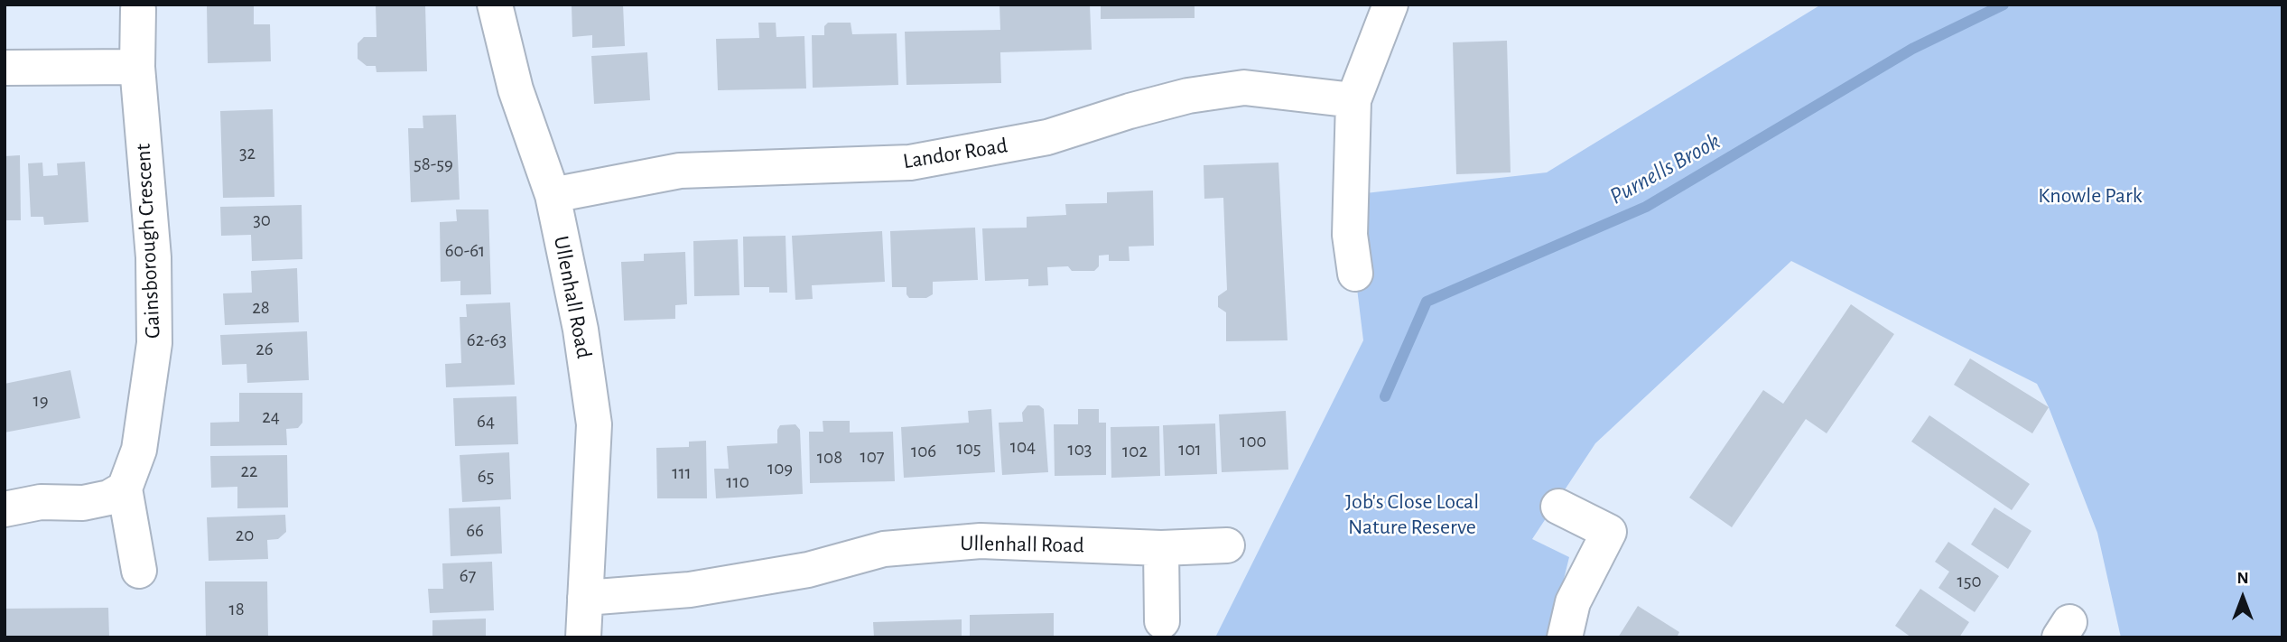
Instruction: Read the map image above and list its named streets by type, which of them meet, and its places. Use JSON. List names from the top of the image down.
{
  "streets": {
    "street": ["Landor Road", "Gainsborough Crescent", "Ullenhall Road"]
  },
  "crossings": [
    ["Landor Road", "Ullenhall Road"]
  ],
  "water": ["Purnells Brook"],
  "parks": ["Knowle Park", "Job's Close Local Nature Reserve"],
  "house_numbers": [
    "32",
    "58-59",
    "30",
    "60-61",
    "28",
    "62-63",
    "26",
    "19",
    "24",
    "64",
    "100",
    "104",
    "105",
    "103",
    "101",
    "106",
    "102",
    "107",
    "108",
    "109",
    "22",
    "111",
    "65",
    "110",
    "66",
    "20",
    "67",
    "150",
    "18"
  ],
  "north": "top"
}
